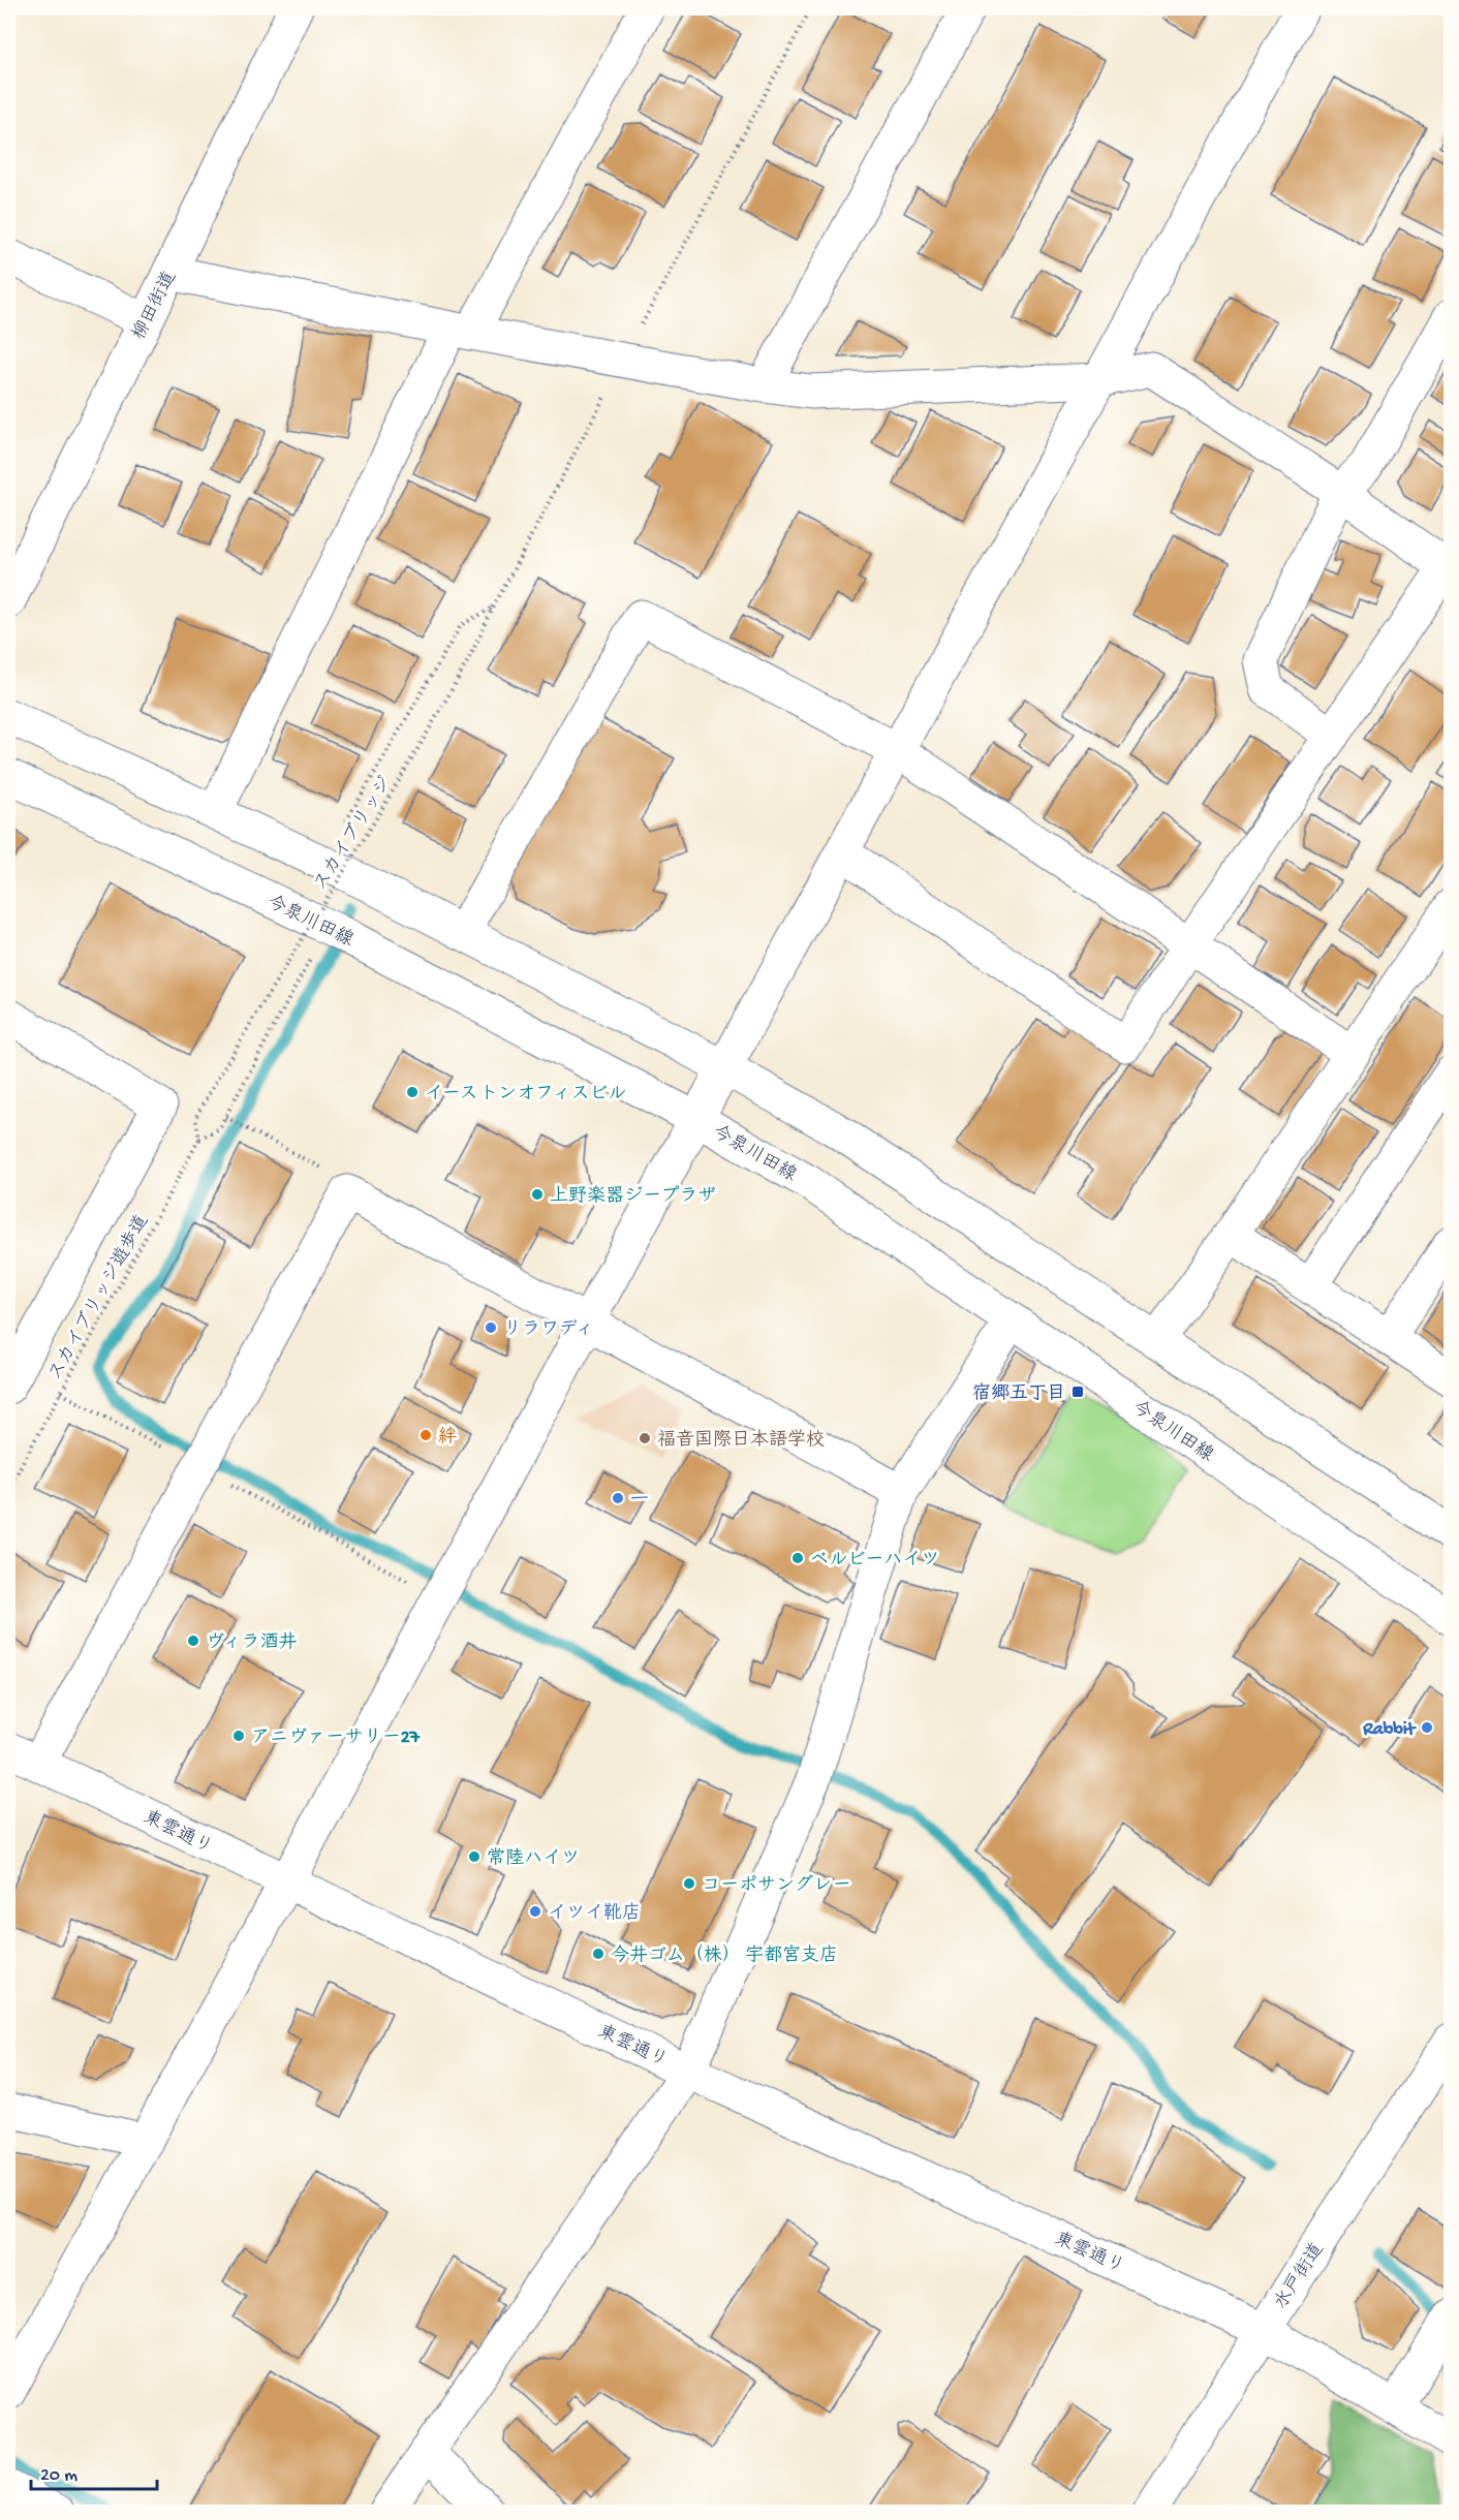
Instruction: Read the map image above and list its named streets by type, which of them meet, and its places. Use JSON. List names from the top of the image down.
{
  "streets": {
    "street": [
      "柳田街道",
      "今泉川田線",
      "東雲通り",
      "水戸街道"
    ],
    "path": ["スカイブリッジ", "スカイブリッジ遊歩道"]
  },
  "crossings": [
    ["スカイブリッジ", "スカイブリッジ遊歩道"],
    ["東雲通り", "水戸街道"]
  ],
  "places": {
    "other": [
      "イーストンオフィスビル",
      "上野楽器ジープラザ",
      "リラワディ",
      "絆",
      "福音国際日本語学校",
      "一",
      "ベルビーハイツ",
      "ヴィラ酒井",
      "Rabbit",
      "アニヴァーサリー27",
      "常陸ハイツ",
      "コーポサングレー",
      "イツイ靴店",
      "今井ゴム（株） 宇都宮支店"
    ],
    "transit": ["宿郷五丁目"]
  },
  "scale_bar": "20 m"
}
